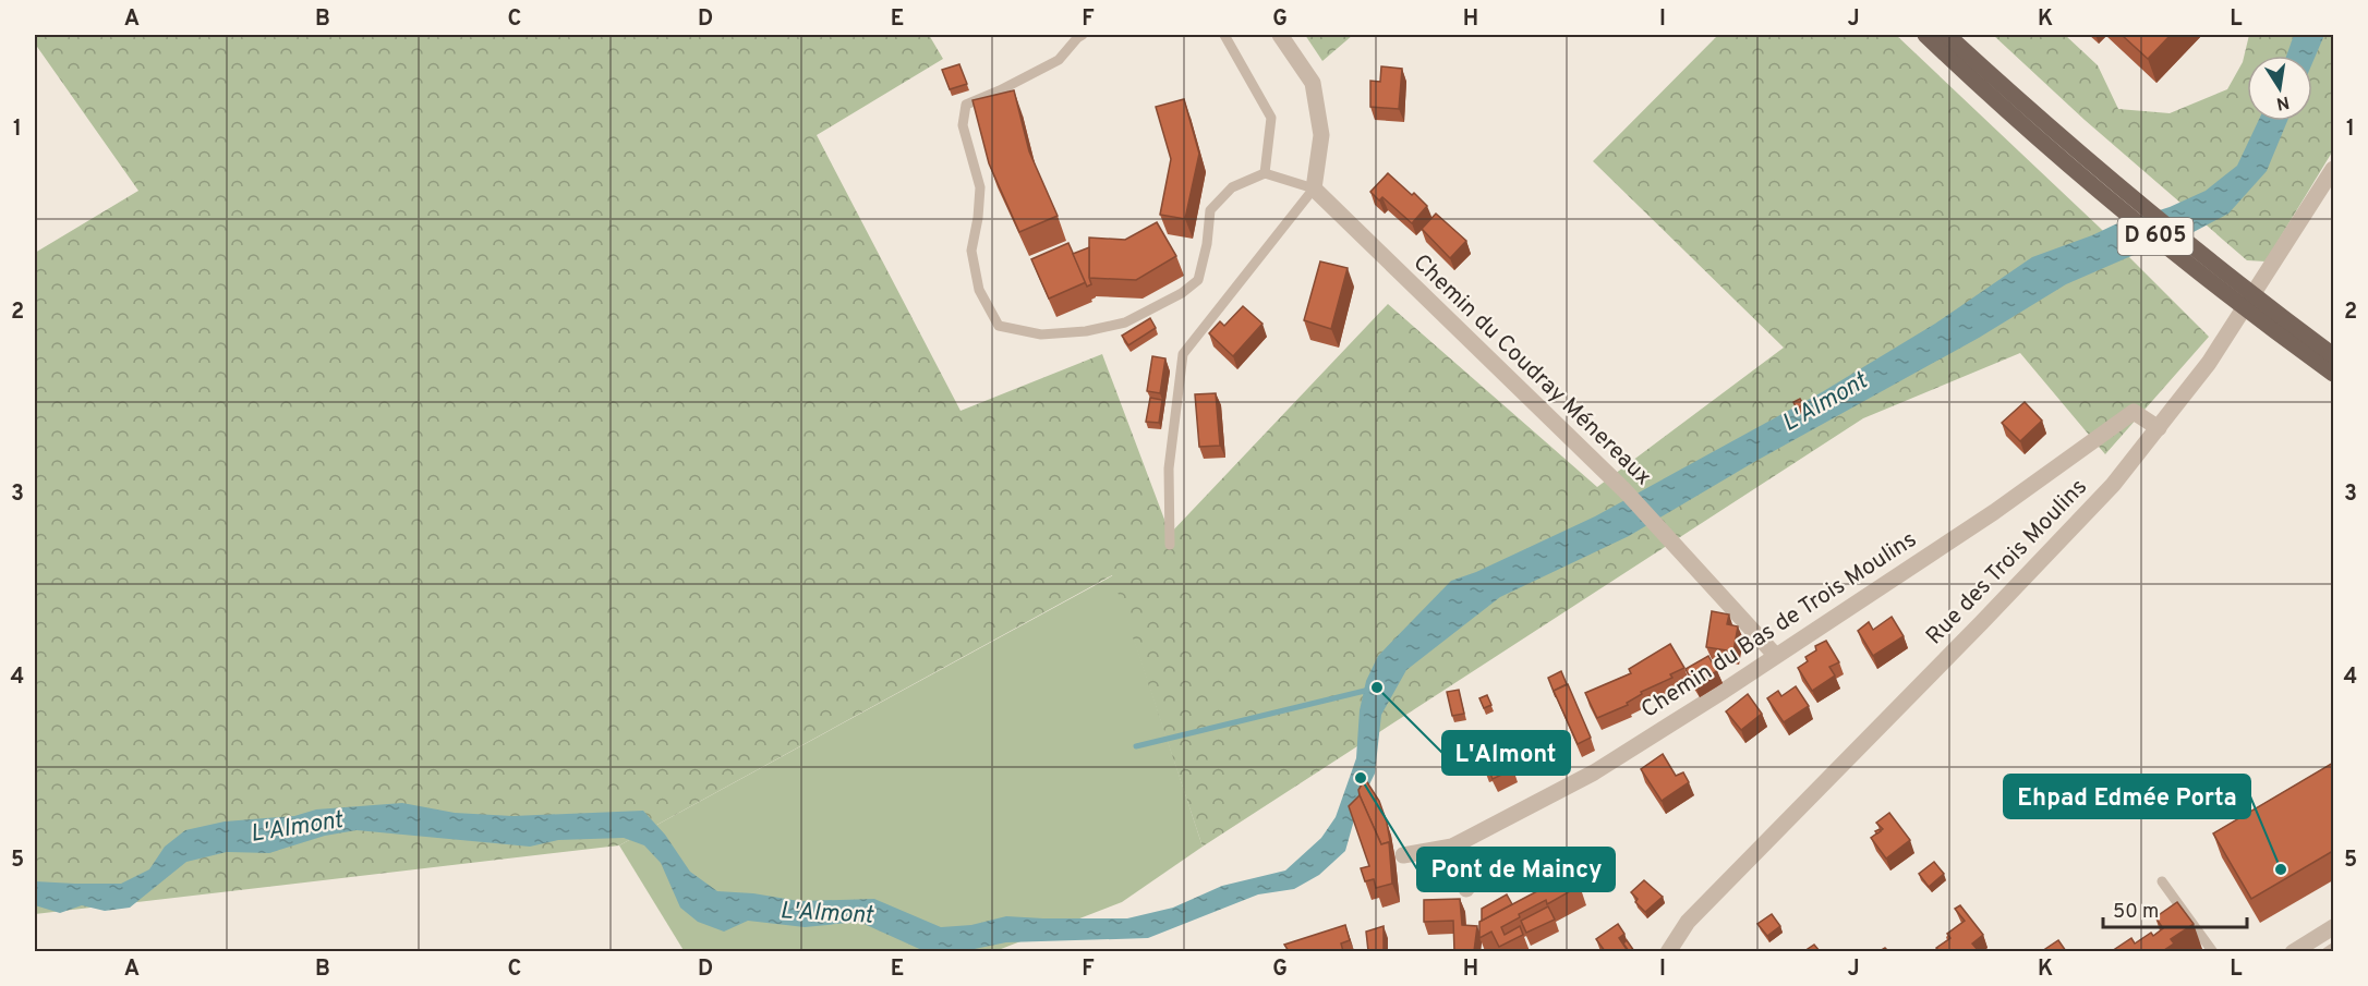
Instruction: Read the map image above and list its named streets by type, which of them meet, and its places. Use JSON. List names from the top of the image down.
{
  "streets": {
    "main road": ["D 605"],
    "street": ["Chemin du Coudray Ménereaux", "Rue des Trois Moulins", "Chemin du Bas de Trois Moulins"]
  },
  "crossings": [
    ["Chemin du Coudray Ménereaux", "Chemin du Bas de Trois Moulins"],
    ["Rue des Trois Moulins", "Chemin du Bas de Trois Moulins"]
  ],
  "water": ["L'Almont"],
  "places": ["L'Almont", "Pont de Maincy", "Ehpad Edmée Porta"],
  "scale_bar": "50 m",
  "north": "bottom",
  "grid": {
    "columns": [
      "A",
      "B",
      "C",
      "D",
      "E",
      "F",
      "G",
      "H",
      "I",
      "J",
      "K",
      "L"
    ],
    "rows": [
      "1",
      "2",
      "3",
      "4",
      "5"
    ]
  }
}
